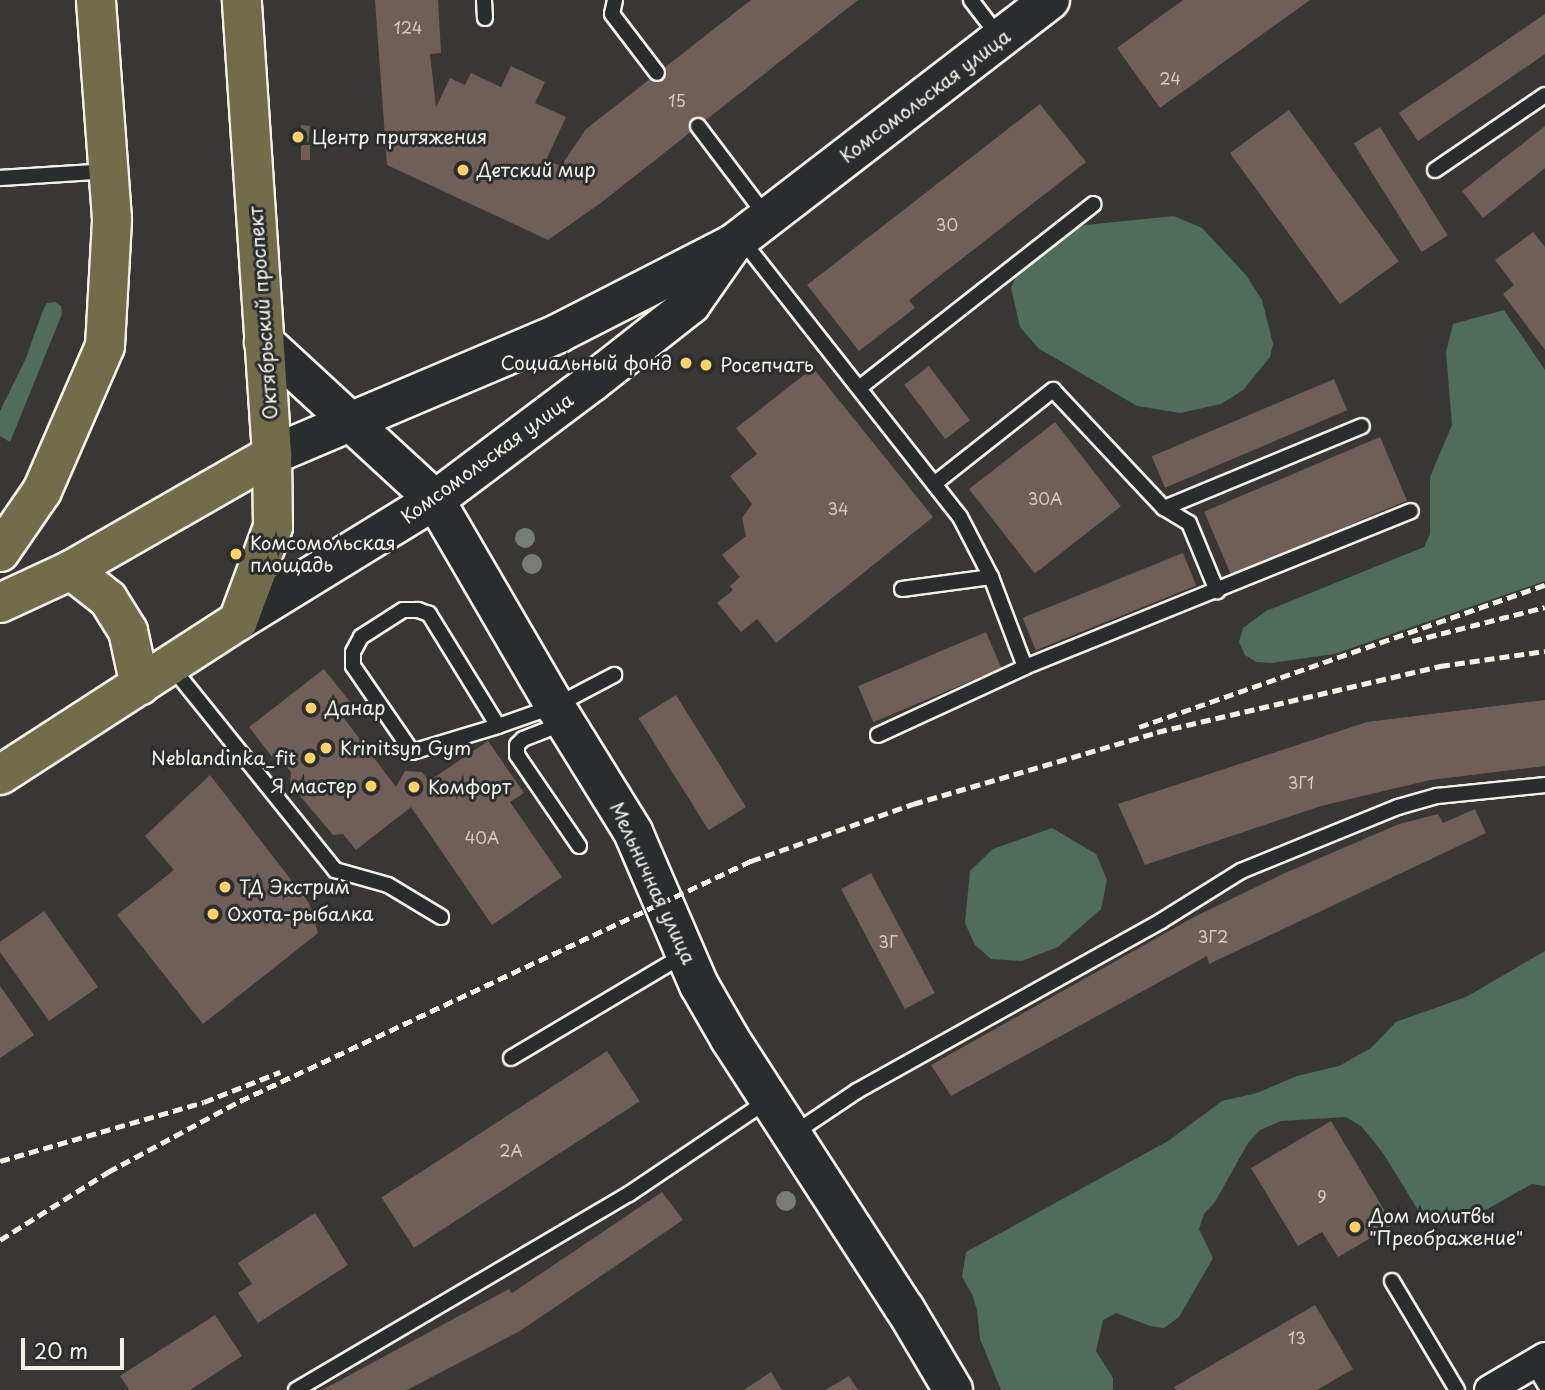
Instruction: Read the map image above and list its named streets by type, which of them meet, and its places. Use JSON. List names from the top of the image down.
{
  "streets": {
    "main road": ["Комсомольская улица", "Октябрьский проспект", "Мельничная улица"]
  },
  "crossings": [
    ["Комсомольская улица", "Октябрьский проспект"],
    ["Комсомольская улица", "Мельничная улица"],
    ["Октябрьский проспект", "Мельничная улица"]
  ],
  "places": [
    "Центр притяжения",
    "Детский мир",
    "Социальный фонд",
    "Росепчать",
    "Комсомольская площадь",
    "Данар",
    "Krinitsyn Gym",
    "Neblandinka_fit",
    "Я мастер",
    "Комфорт",
    "ТД Экстрим",
    "Охота-рыбалка",
    "Дом молитвы \"Преображение\""
  ],
  "house_numbers": [
    "124",
    "24",
    "15",
    "30",
    "30А",
    "34",
    "3Г1",
    "40А",
    "3Г2",
    "3Г",
    "2А",
    "9",
    "13"
  ],
  "scale_bar": "20 m"
}
